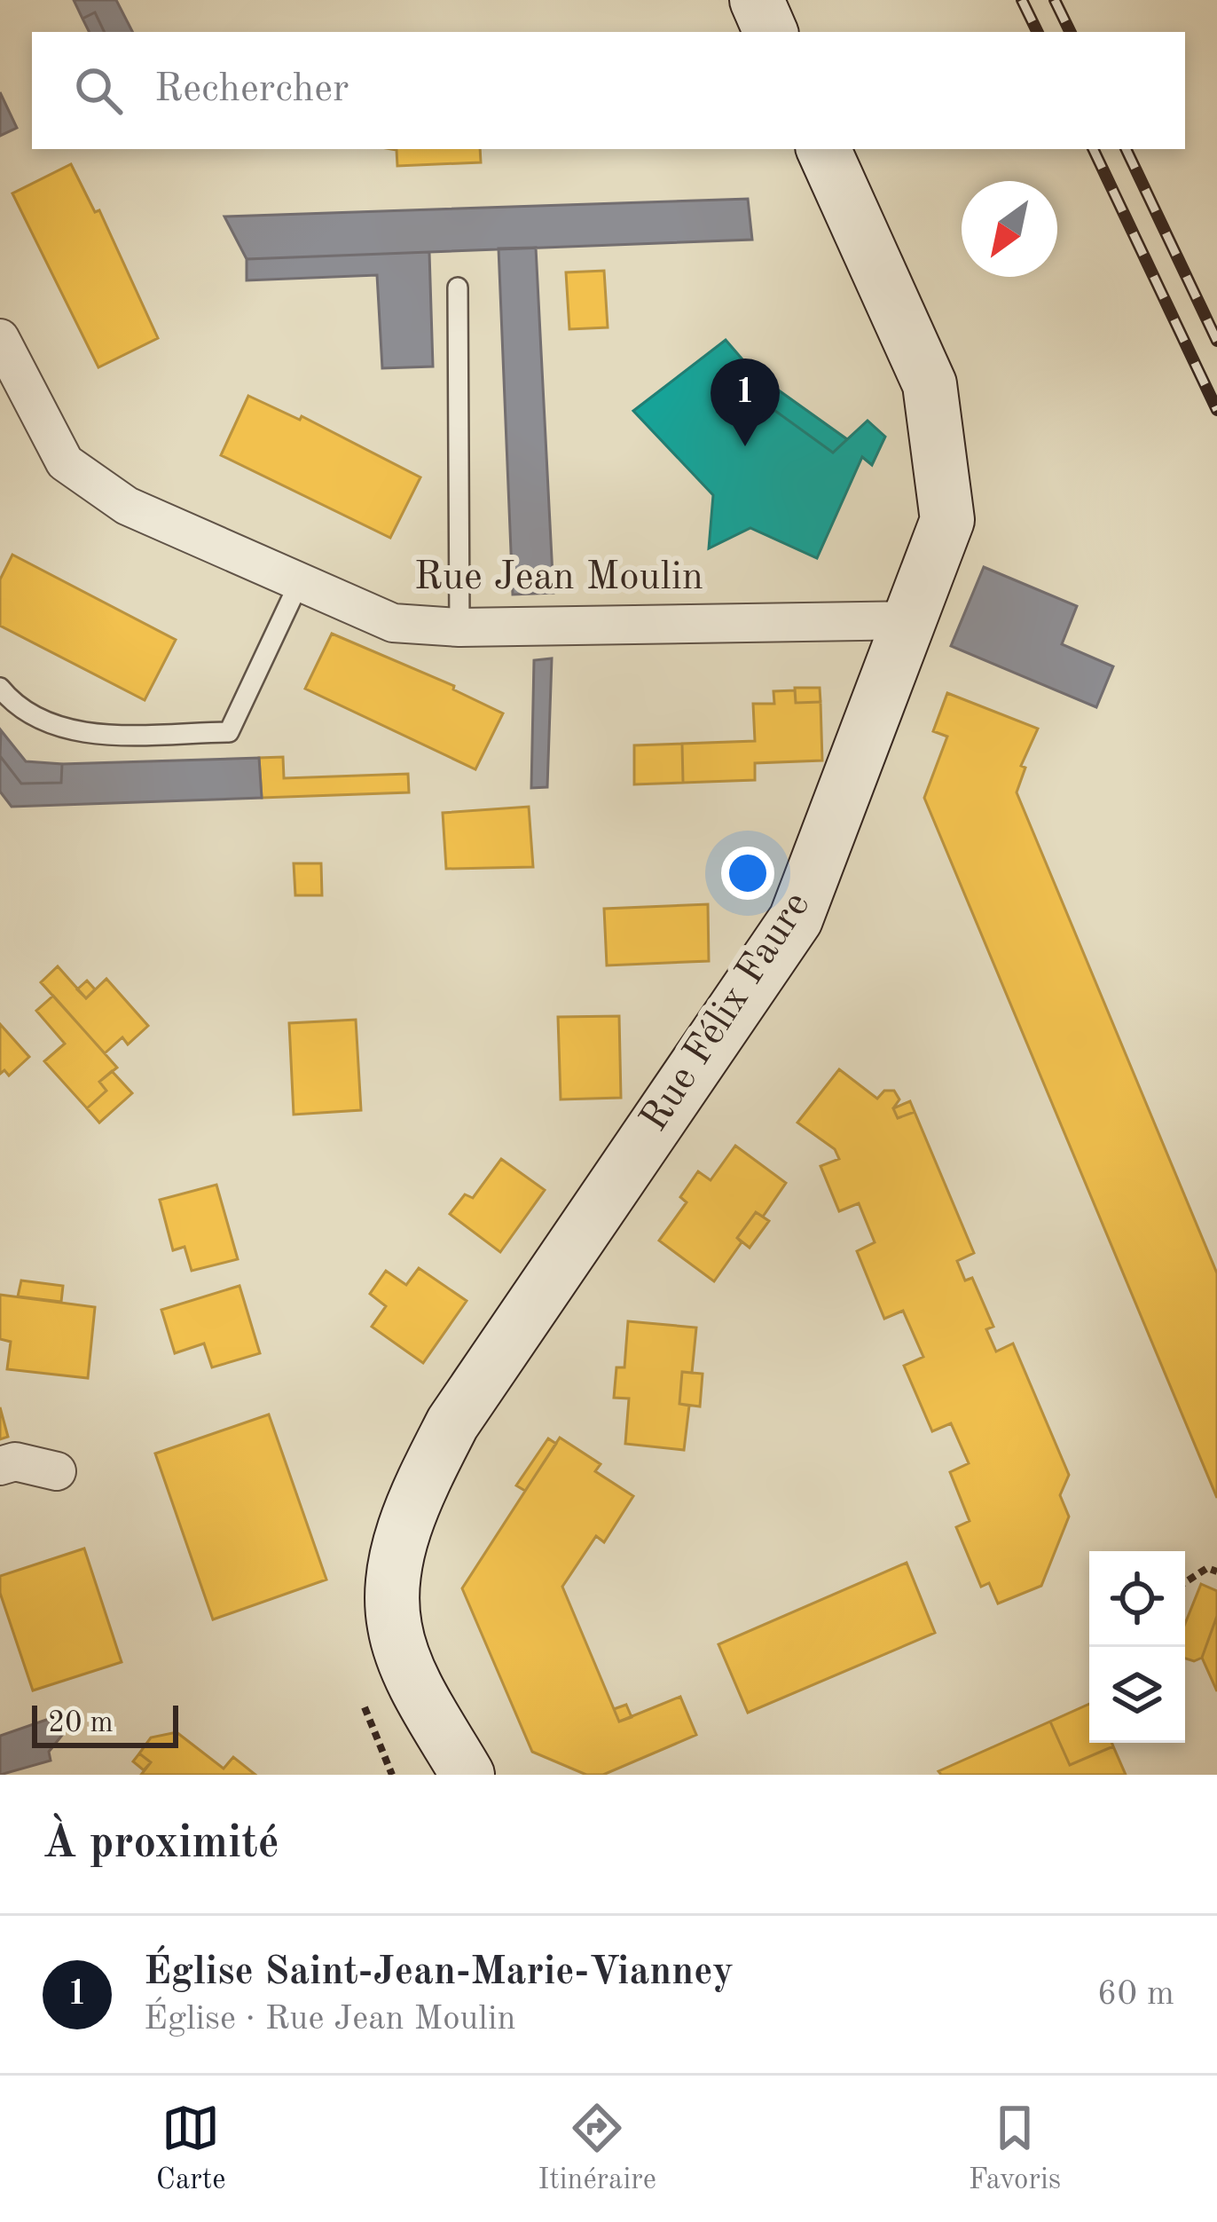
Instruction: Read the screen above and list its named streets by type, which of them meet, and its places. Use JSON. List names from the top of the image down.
{
  "streets": {
    "street": ["Rue Jean Moulin", "Rue Félix Faure"]
  },
  "crossings": [
    ["Rue Jean Moulin", "Rue Félix Faure"]
  ],
  "scale_bar": "20 m",
  "north": "bottom left",
  "page": {
    "search": "Rechercher",
    "pins": "1",
    "scale": "20 m",
    "heading": "À proximité",
    "list": [
      {
        "mark": "1",
        "name": "Église Saint-Jean-Marie-Vianney",
        "note": "Église · Rue Jean Moulin",
        "value": "60 m"
      }
    ],
    "nav": ["Carte", "Itinéraire", "Favoris"]
  }
}
